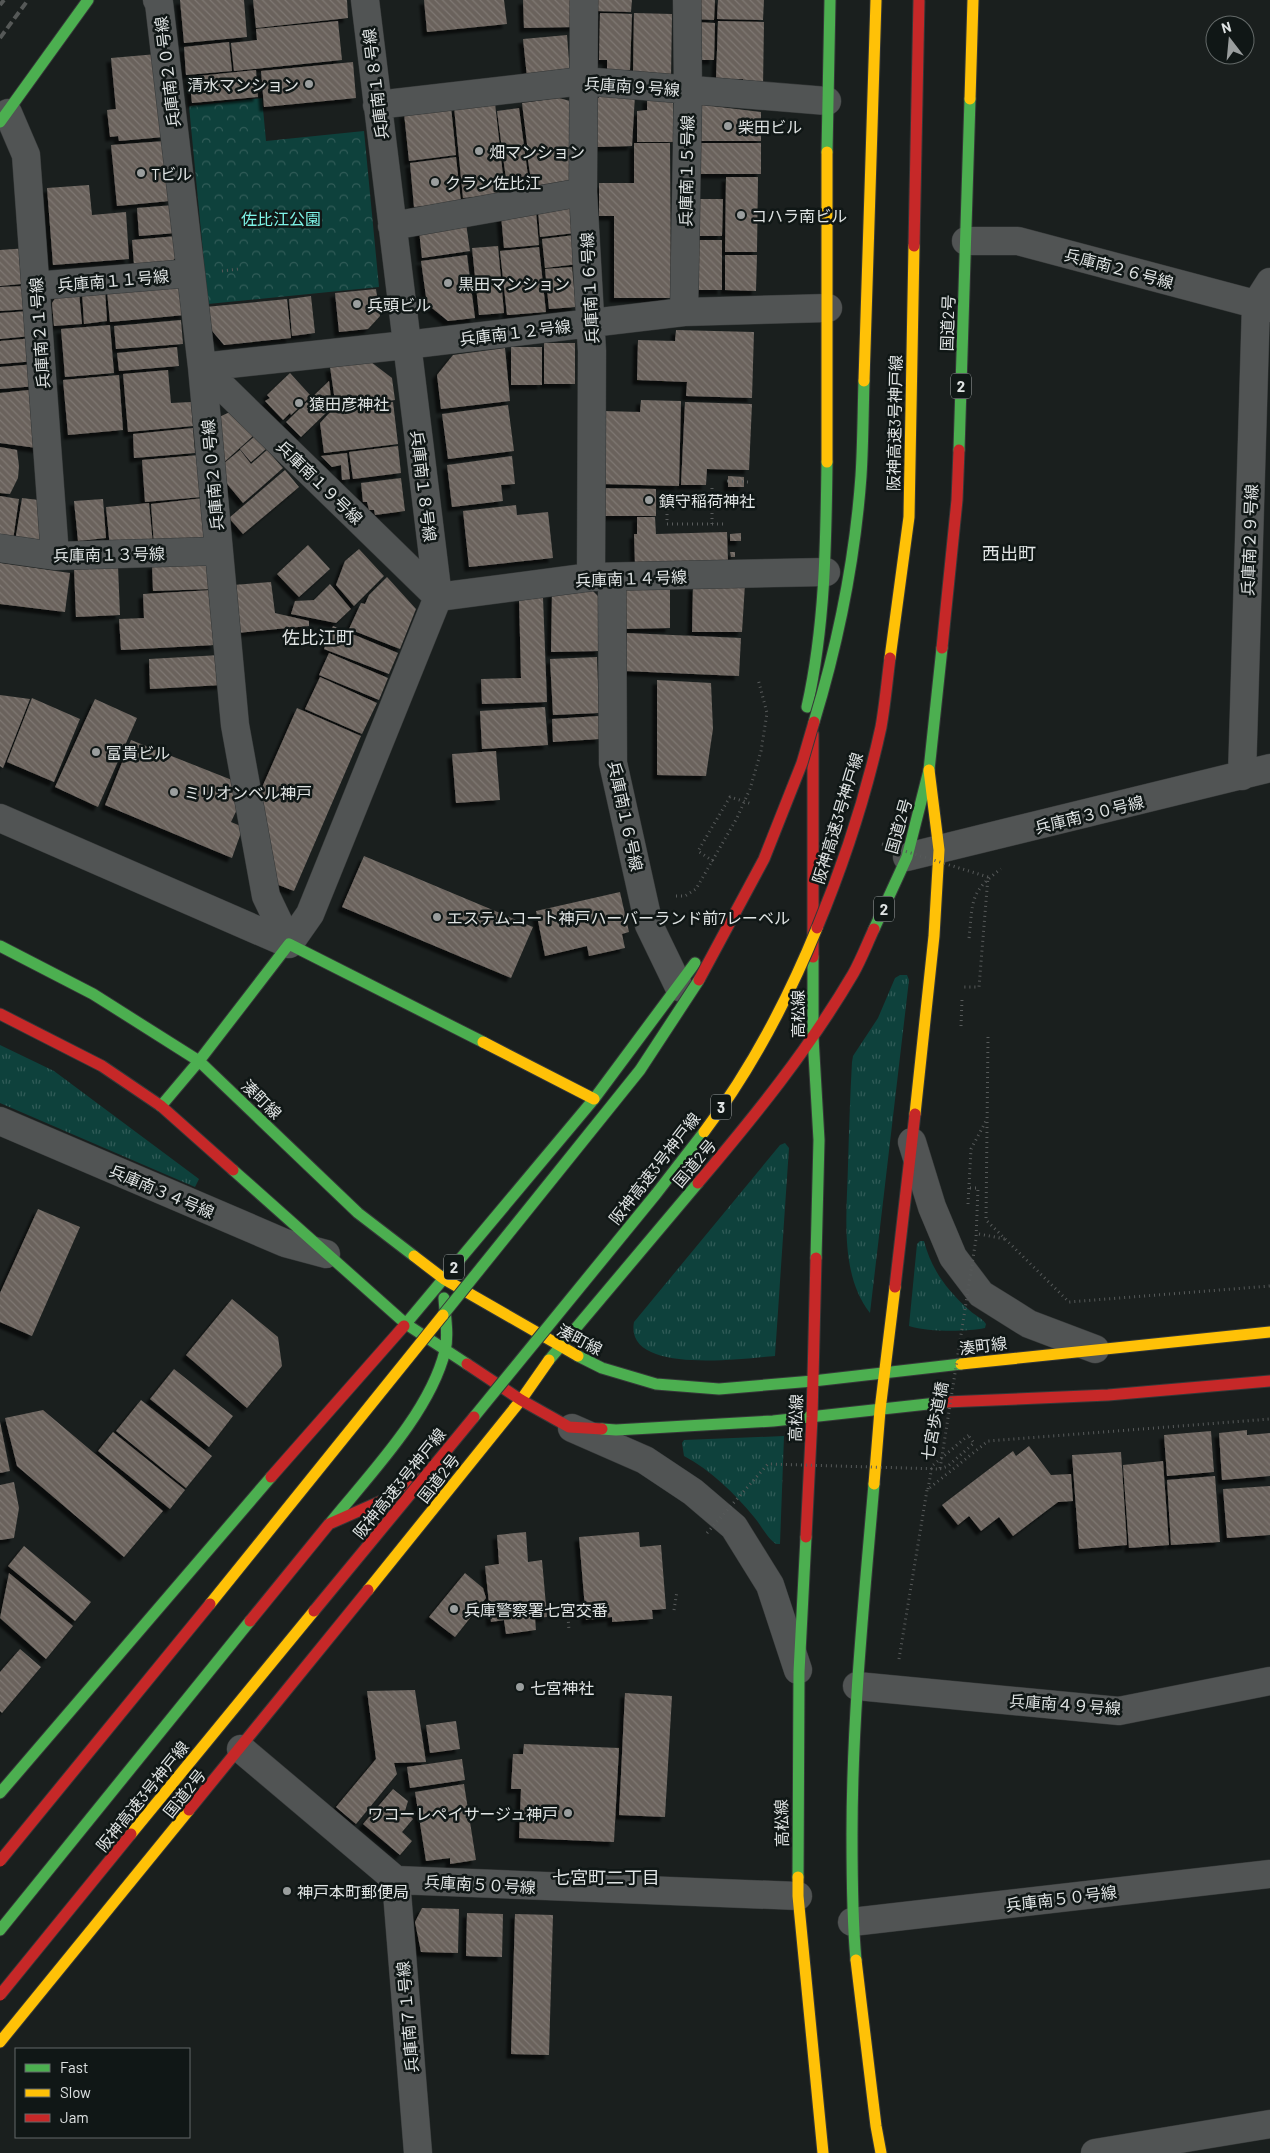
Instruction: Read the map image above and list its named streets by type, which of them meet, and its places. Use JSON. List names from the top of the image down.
{
  "streets": {
    "main road": [
      "国道2号",
      "2",
      "阪神高速3号神戸線",
      "高松線",
      "湊町線",
      "3"
    ],
    "street": [
      "兵庫南２０号線",
      "兵庫南１８号線",
      "兵庫南９号線",
      "兵庫南１５号線",
      "兵庫南２６号線",
      "兵庫南１１号線",
      "兵庫南１６号線",
      "兵庫南１２号線",
      "兵庫南２１号線",
      "兵庫南１９号線",
      "兵庫南２９号線",
      "兵庫南１３号線",
      "兵庫南１４号線",
      "兵庫南３０号線",
      "兵庫南３４号線",
      "兵庫南４９号線",
      "兵庫南５０号線",
      "兵庫南７１号線"
    ],
    "path": ["七宮歩道橋"]
  },
  "crossings": [
    ["兵庫南２０号線", "兵庫南１８号線"],
    ["兵庫南２０号線", "兵庫南１１号線"],
    ["兵庫南２０号線", "兵庫南１２号線"],
    ["兵庫南２０号線", "兵庫南１９号線"],
    ["兵庫南２０号線", "兵庫南１３号線"],
    ["兵庫南１８号線", "兵庫南９号線"],
    ["兵庫南１８号線", "兵庫南１２号線"],
    ["兵庫南１８号線", "兵庫南１９号線"],
    ["兵庫南１８号線", "兵庫南１４号線"],
    ["兵庫南９号線", "兵庫南１５号線"],
    ["兵庫南９号線", "兵庫南１６号線"],
    ["兵庫南９号線", "2"],
    ["兵庫南１５号線", "兵庫南１２号線"],
    ["兵庫南２６号線", "国道2号"],
    ["兵庫南２６号線", "兵庫南２９号線"],
    ["兵庫南１１号線", "兵庫南２１号線"],
    ["兵庫南１６号線", "兵庫南１２号線"],
    ["兵庫南１６号線", "2"],
    ["兵庫南１６号線", "兵庫南１４号線"],
    ["国道2号", "兵庫南３０号線"],
    ["国道2号", "高松線"],
    ["国道2号", "湊町線"],
    ["兵庫南１２号線", "2"],
    ["兵庫南１２号線", "兵庫南１９号線"],
    ["兵庫南２１号線", "兵庫南１３号線"],
    ["2", "兵庫南１４号線"],
    ["2", "高松線"],
    ["2", "湊町線"],
    ["兵庫南１９号線", "兵庫南１４号線"],
    ["兵庫南２９号線", "兵庫南３０号線"],
    ["高松線", "湊町線"],
    ["高松線", "兵庫南５０号線"],
    ["兵庫南５０号線", "兵庫南７１号線"]
  ],
  "districts": ["西出町", "佐比江町", "七宮町二丁目"],
  "parks": ["佐比江公園"],
  "places": [
    "清水マンション",
    "柴田ビル",
    "畑マンション",
    "Tビル",
    "クラン佐比江",
    "コハラ南ビル",
    "黒田マンション",
    "兵頭ビル",
    "猿田彦神社",
    "鎮守稲荷神社",
    "富貴ビル",
    "ミリオンベル神戸",
    "エステムコート神戸ハーバーランド前7レーベル",
    "兵庫警察署七宮交番",
    "七宮神社",
    "ワコーレペイサージュ神戸",
    "神戸本町郵便局"
  ],
  "legend": ["Fast", "Slow", "Jam"],
  "north": "top"
}
